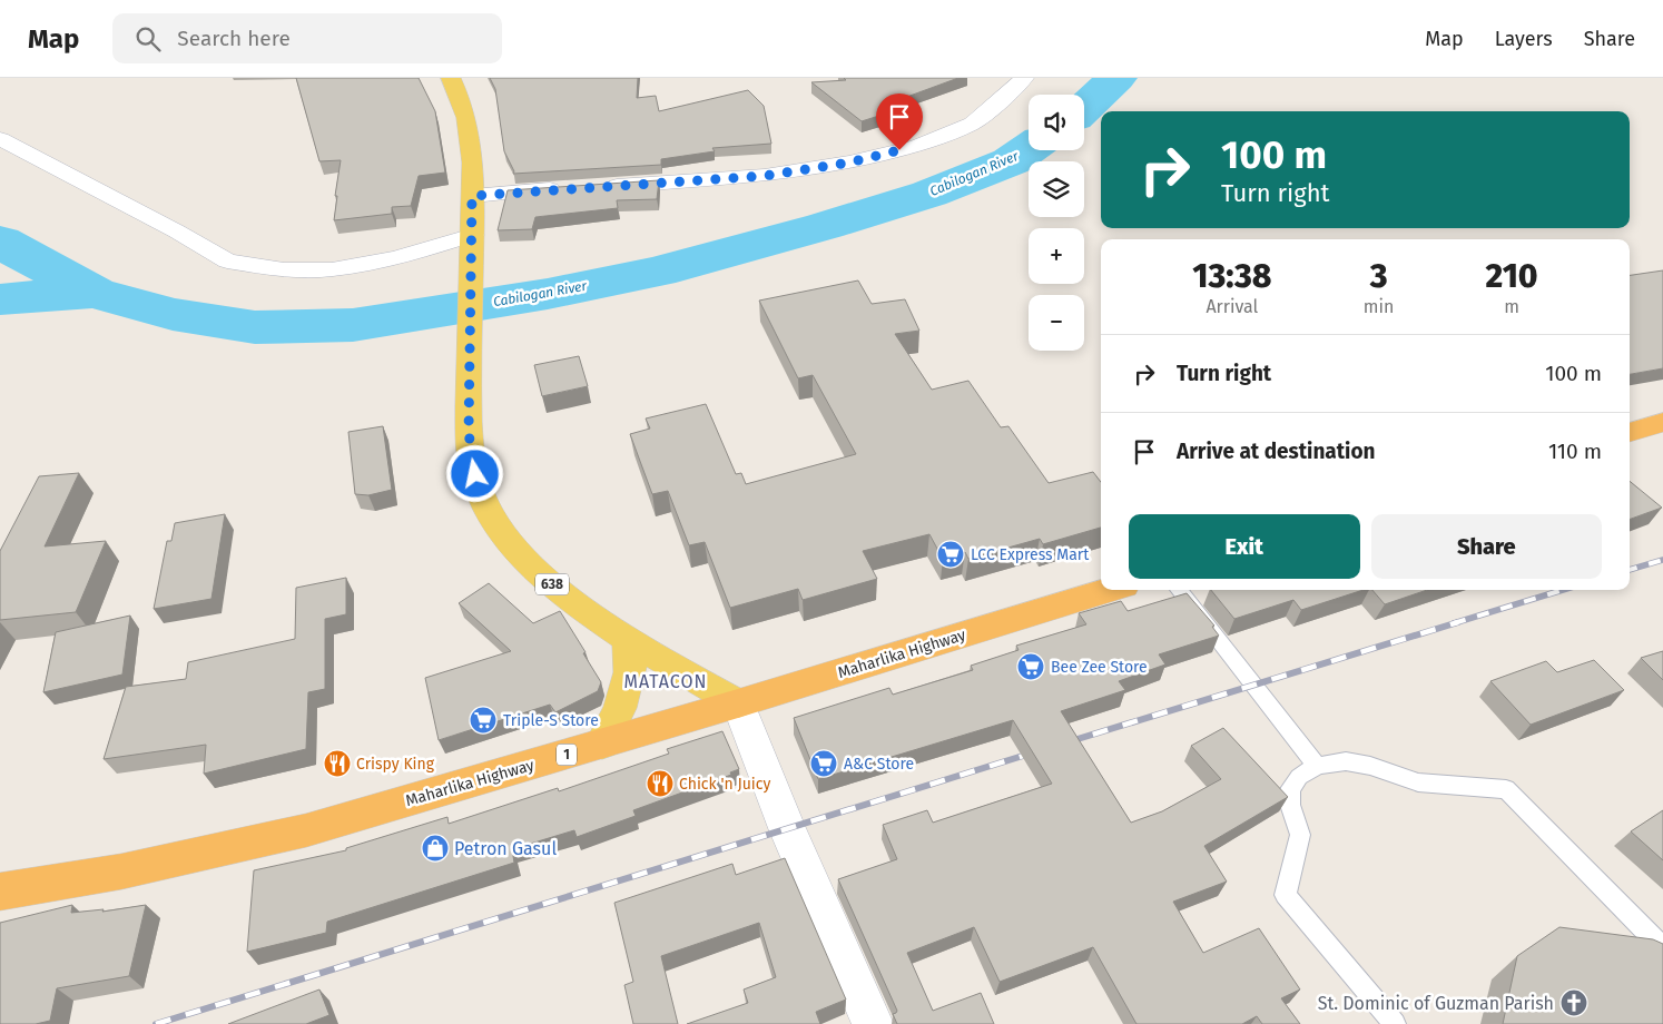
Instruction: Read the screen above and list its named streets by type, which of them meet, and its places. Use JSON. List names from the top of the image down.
{
  "streets": {
    "highway": ["Maharlika Highway", "1"],
    "main road": ["638"]
  },
  "crossings": [
    ["638", "Maharlika Highway"]
  ],
  "districts": ["MATACON"],
  "water": ["Cabilogan River"],
  "places": {
    "supermarket": [
      "LCC Express Mart",
      "Bee Zee Store",
      "Triple-S Store",
      "A&C Store"
    ],
    "restaurant": ["Crispy King", "Chick 'n Juicy"],
    "shop": ["Petron Gasul"],
    "church": ["St. Dominic of Guzman Parish"]
  },
  "page": {
    "header": "Map",
    "search": "Search here",
    "nav": ["Map", "Layers", "Share"],
    "map_buttons": ["+", "−"],
    "turn": ["100 m", "Turn right"],
    "eta": [
      "13:38",
      "Arrival",
      "3",
      "min",
      "210",
      "m"
    ],
    "list": [
      {
        "name": "Turn right",
        "value": "100 m"
      },
      {
        "name": "Arrive at destination",
        "value": "110 m"
      }
    ],
    "buttons": ["Exit", "Share"]
  }
}
